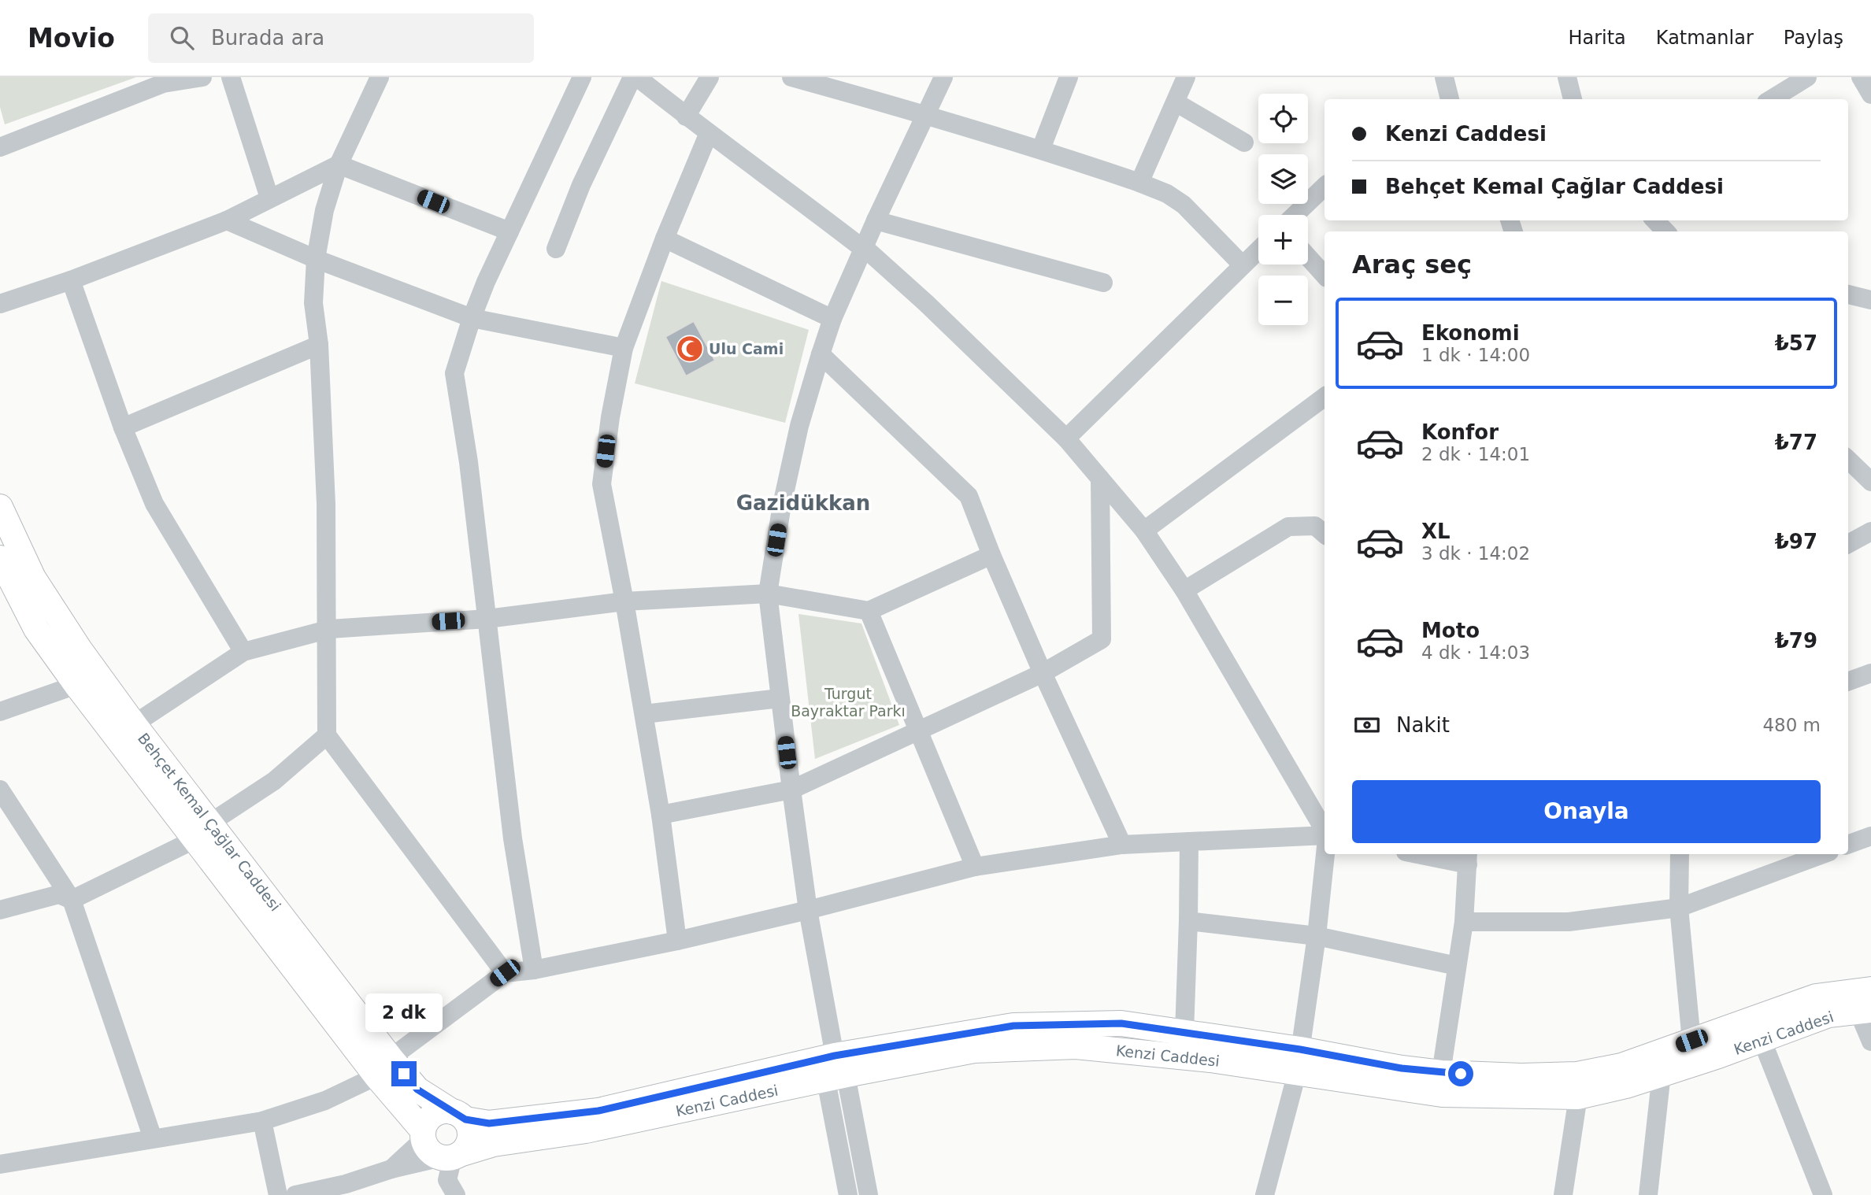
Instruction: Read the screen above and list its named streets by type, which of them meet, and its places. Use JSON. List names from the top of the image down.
{
  "streets": {
    "main road": ["Behçet Kemal Çağlar Caddesi", "Kenzi Caddesi"]
  },
  "crossings": [
    ["Behçet Kemal Çağlar Caddesi", "Kenzi Caddesi"]
  ],
  "districts": ["Gazidükkan"],
  "parks": ["Turgut Bayraktar Parkı"],
  "places": {
    "mosque": ["Ulu Cami"]
  },
  "page": {
    "header": "Movio",
    "search": "Burada ara",
    "nav": ["Harita", "Katmanlar", "Paylaş"],
    "map_buttons": ["+", "−"],
    "banner": ["Kenzi Caddesi", "Behçet Kemal Çağlar Caddesi"],
    "heading": "Araç seç",
    "list": [
      {
        "name": "Ekonomi",
        "note": "1 dk · 14:00",
        "value": "₺57"
      },
      {
        "name": "Konfor",
        "note": "2 dk · 14:01",
        "value": "₺77"
      },
      {
        "name": "XL",
        "note": "3 dk · 14:02",
        "value": "₺97"
      },
      {
        "name": "Moto",
        "note": "4 dk · 14:03",
        "value": "₺79"
      }
    ],
    "pay": ["Nakit", "480 m"],
    "buttons": "Onayla",
    "bubble": "2 dk"
  }
}
